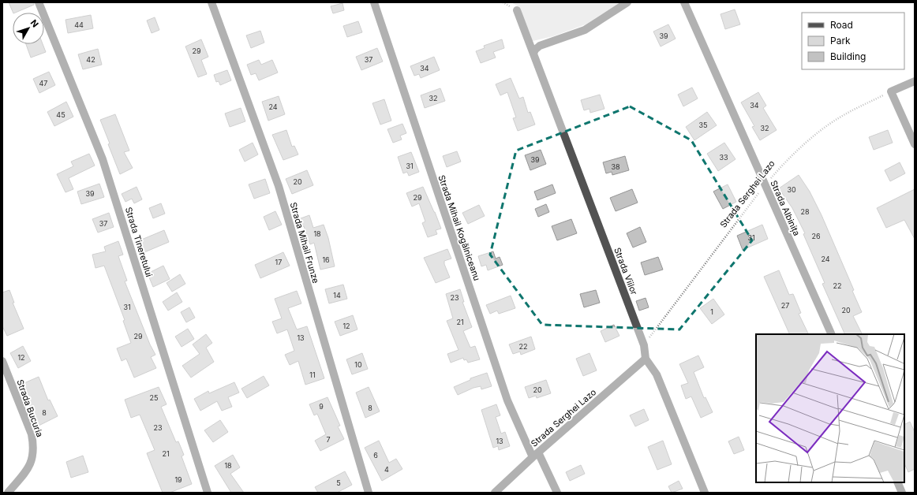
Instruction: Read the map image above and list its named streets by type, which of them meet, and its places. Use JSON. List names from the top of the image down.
{
  "streets": {
    "street": [
      "Strada Serghei Lazo",
      "Strada Albinița",
      "Strada Mihail Kogălniceanu",
      "Strada Tineretului",
      "Strada Mihail Frunze",
      "Strada Viilor",
      "Strada Bucuria"
    ]
  },
  "crossings": [
    ["Strada Serghei Lazo", "Strada Albinița"],
    ["Strada Serghei Lazo", "Strada Mihail Kogălniceanu"],
    ["Strada Serghei Lazo", "Strada Viilor"]
  ],
  "house_numbers": [
    "44",
    "39",
    "29",
    "42",
    "37",
    "34",
    "47",
    "32",
    "34",
    "24",
    "45",
    "35",
    "32",
    "33",
    "39",
    "31",
    "38",
    "20",
    "30",
    "39",
    "29",
    "28",
    "37",
    "18",
    "26",
    "31",
    "24",
    "16",
    "17",
    "22",
    "14",
    "23",
    "27",
    "31",
    "20",
    "1",
    "21",
    "12",
    "29",
    "13",
    "22",
    "12",
    "10",
    "11",
    "20",
    "25",
    "9",
    "8",
    "8",
    "23",
    "7",
    "13",
    "21",
    "6",
    "18",
    "4",
    "19",
    "5"
  ],
  "legend": ["Road", "Park", "Building"],
  "north": "top right"
}
